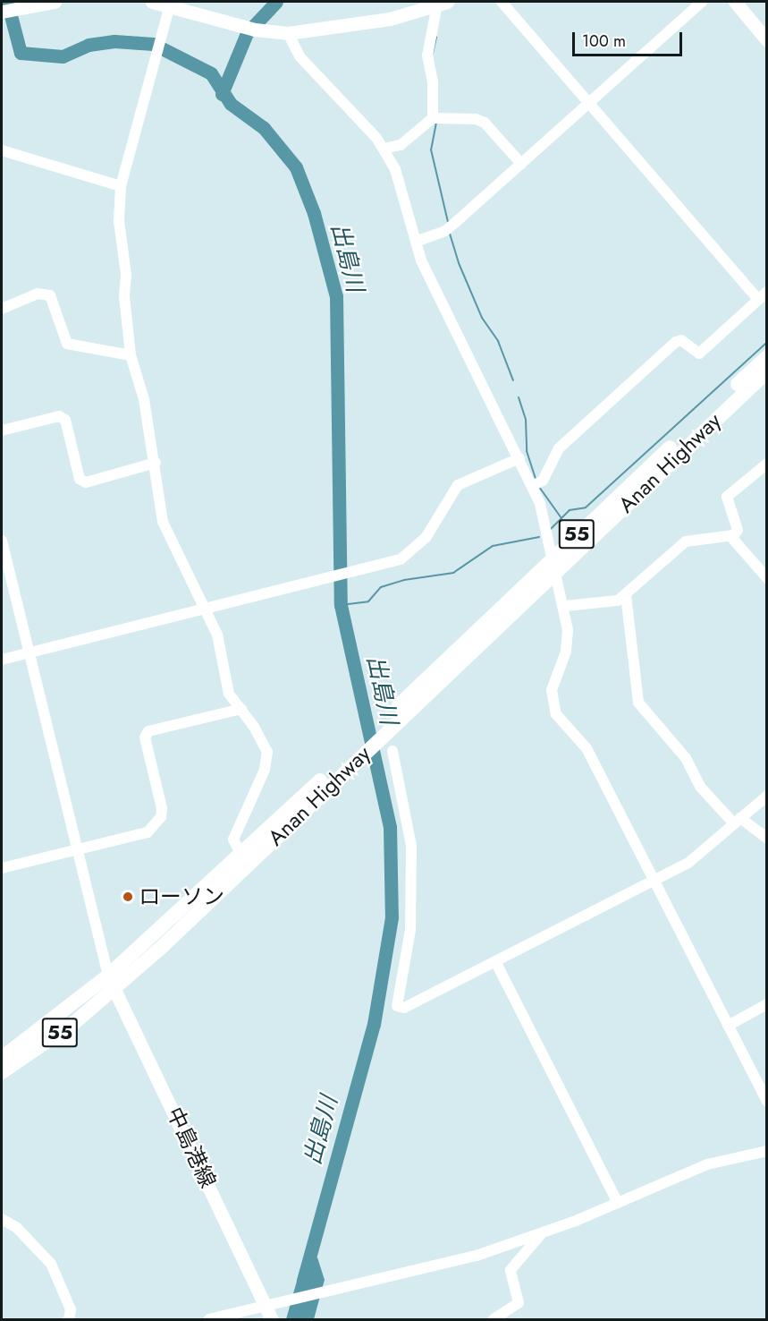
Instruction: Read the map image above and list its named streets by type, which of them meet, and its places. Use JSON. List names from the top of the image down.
{
  "streets": {
    "highway": ["Anan Highway", "55"],
    "main road": ["中島港線"]
  },
  "crossings": [
    ["Anan Highway", "中島港線"]
  ],
  "water": ["出島川"],
  "places": ["ローソン"],
  "scale_bar": "100 m"
}
